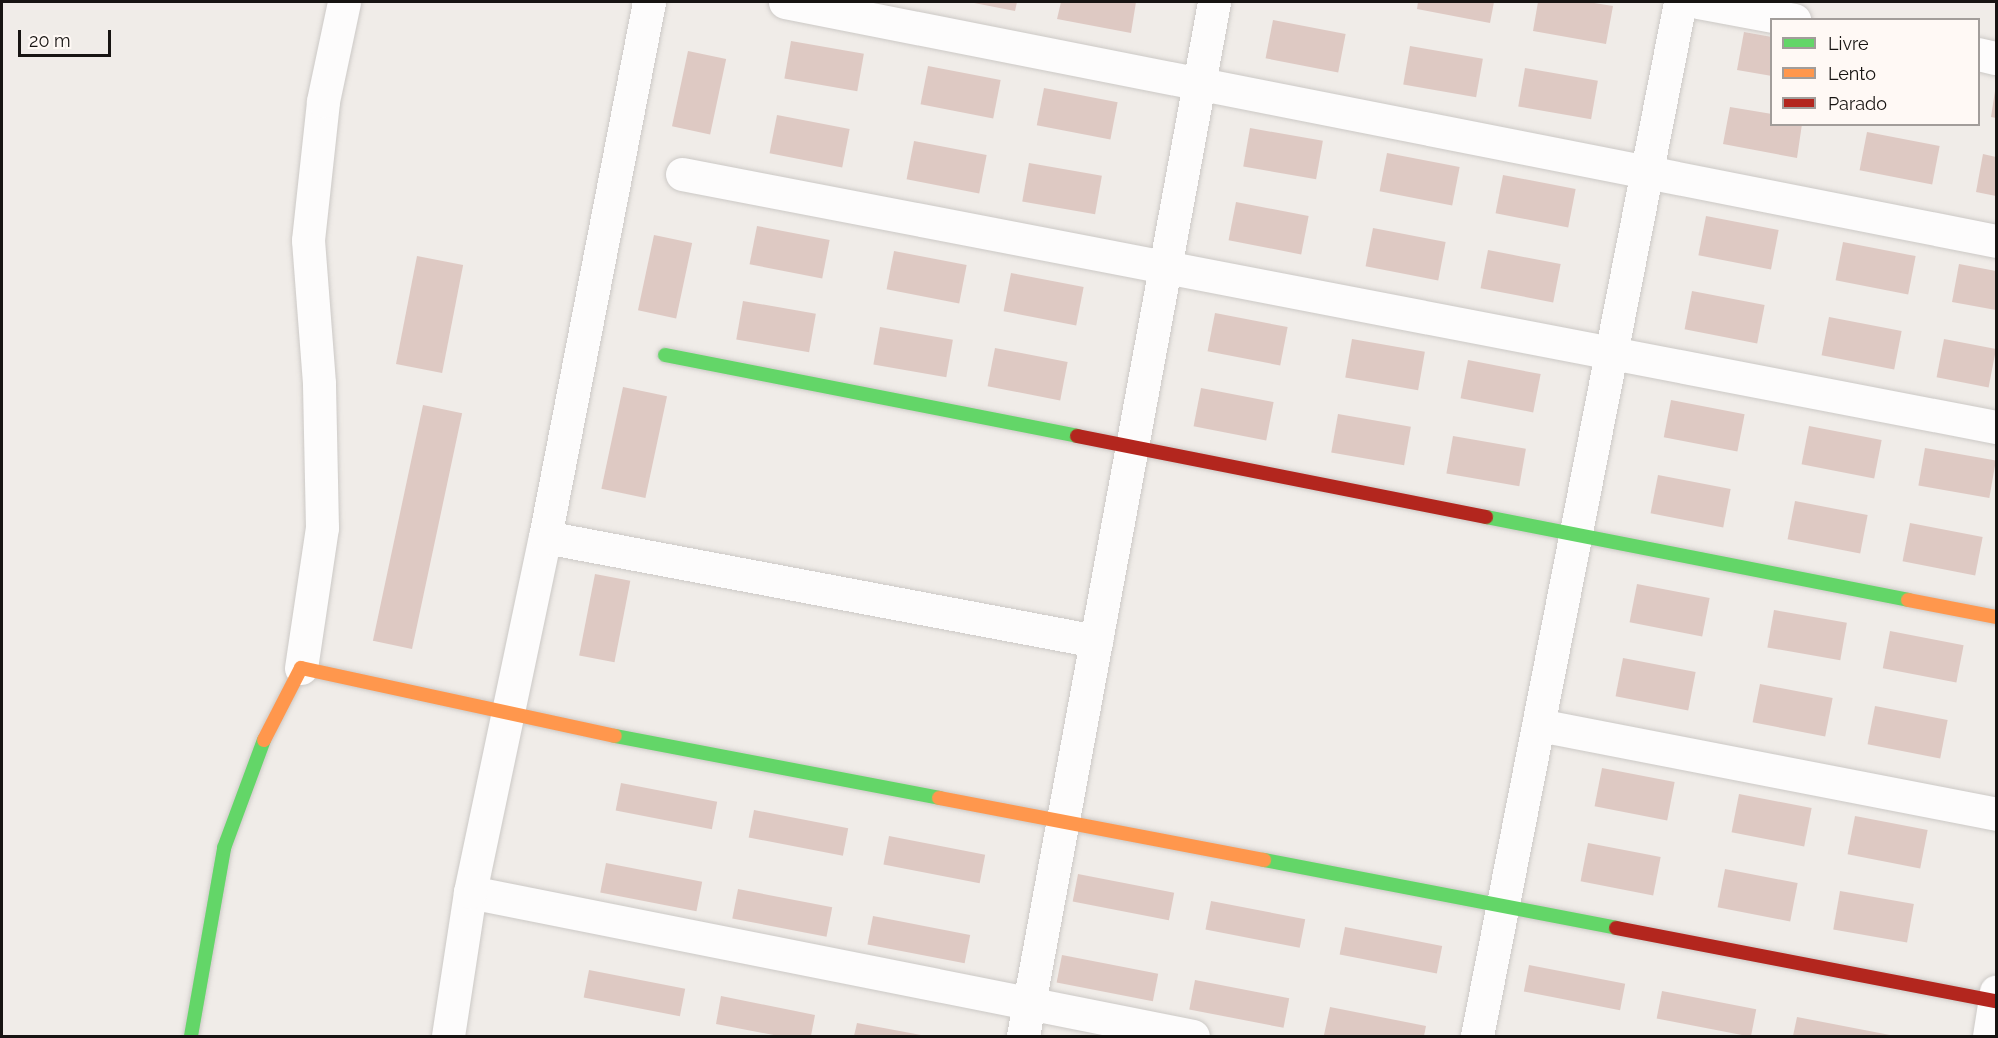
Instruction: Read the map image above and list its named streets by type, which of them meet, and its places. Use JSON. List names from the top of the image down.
{
  "legend": ["Livre", "Lento", "Parado"],
  "scale_bar": "20 m"
}
